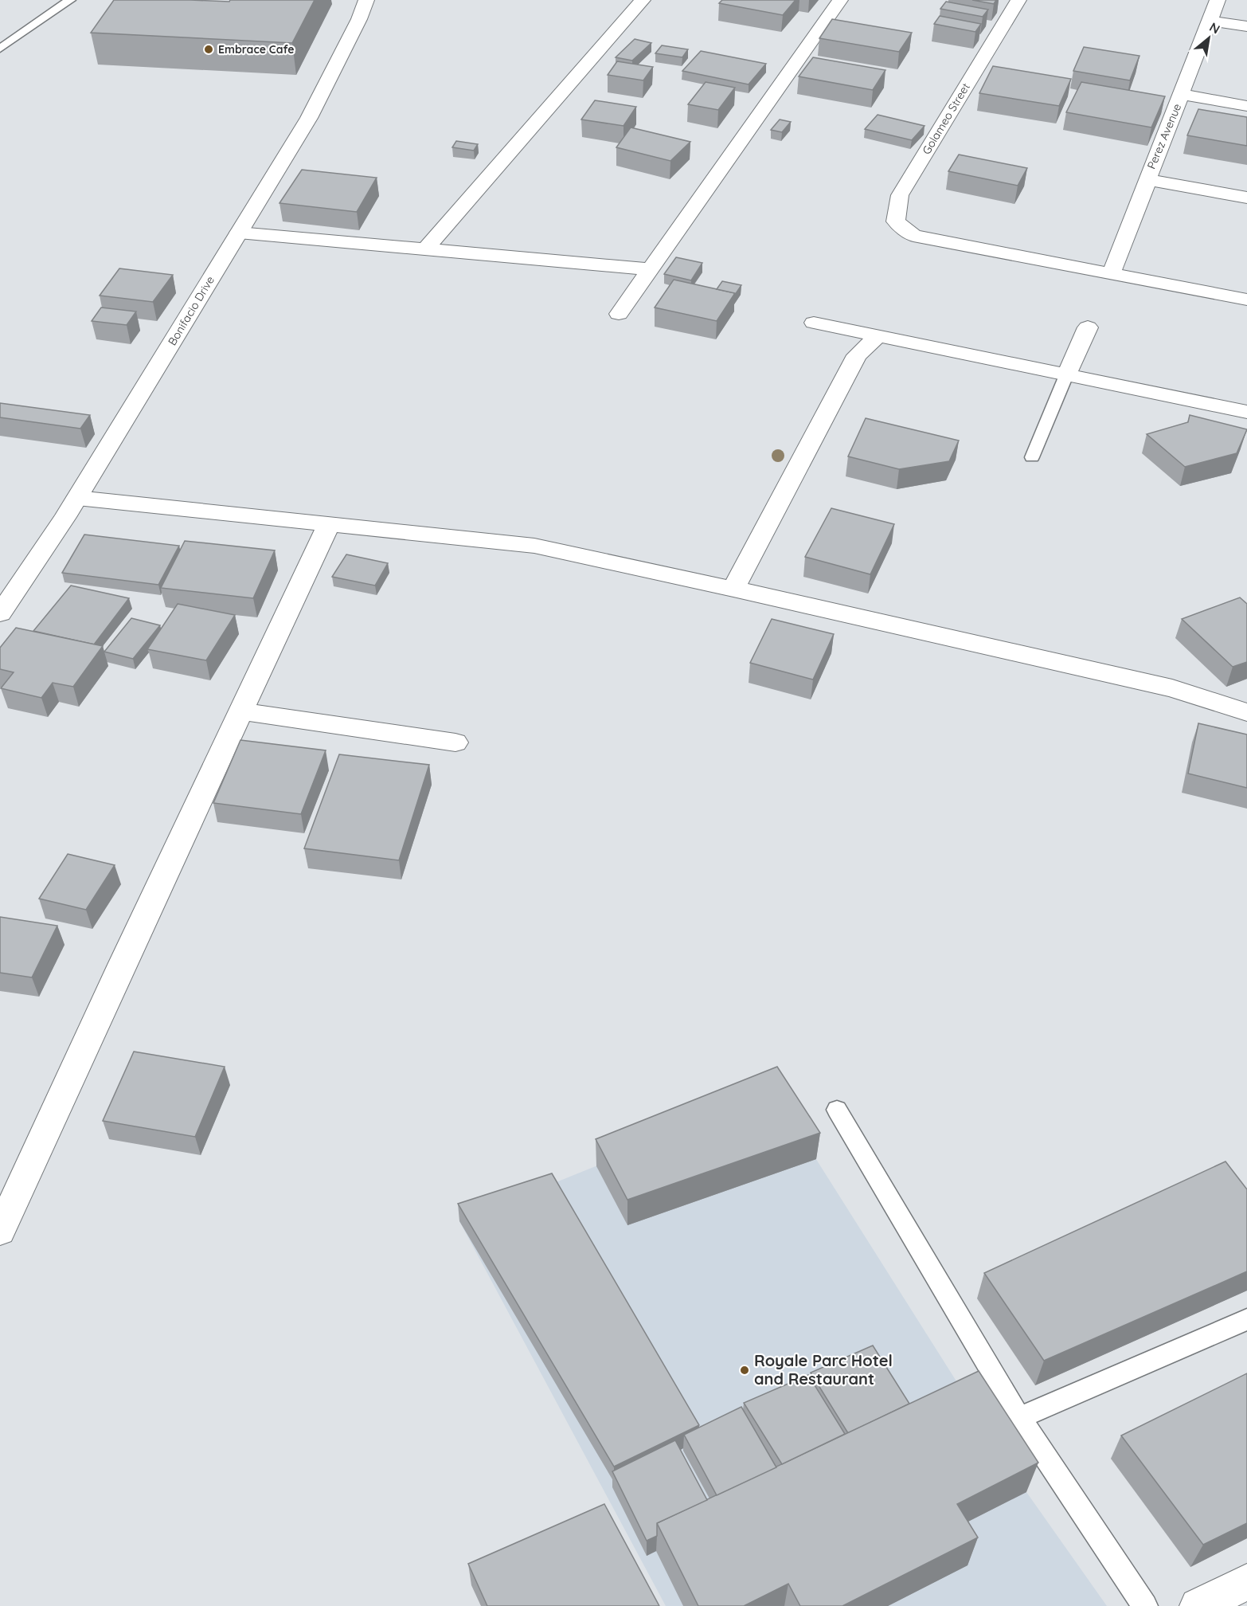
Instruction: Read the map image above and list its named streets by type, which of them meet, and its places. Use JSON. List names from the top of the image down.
{
  "streets": {
    "street": ["Golameo Street", "Perez Avenue", "Bonifacio Drive"]
  },
  "crossings": [
    ["Golameo Street", "Perez Avenue"]
  ],
  "places": ["Embrace Cafe", "Royale Parc Hotel and Restaurant"],
  "north": "top right"
}
